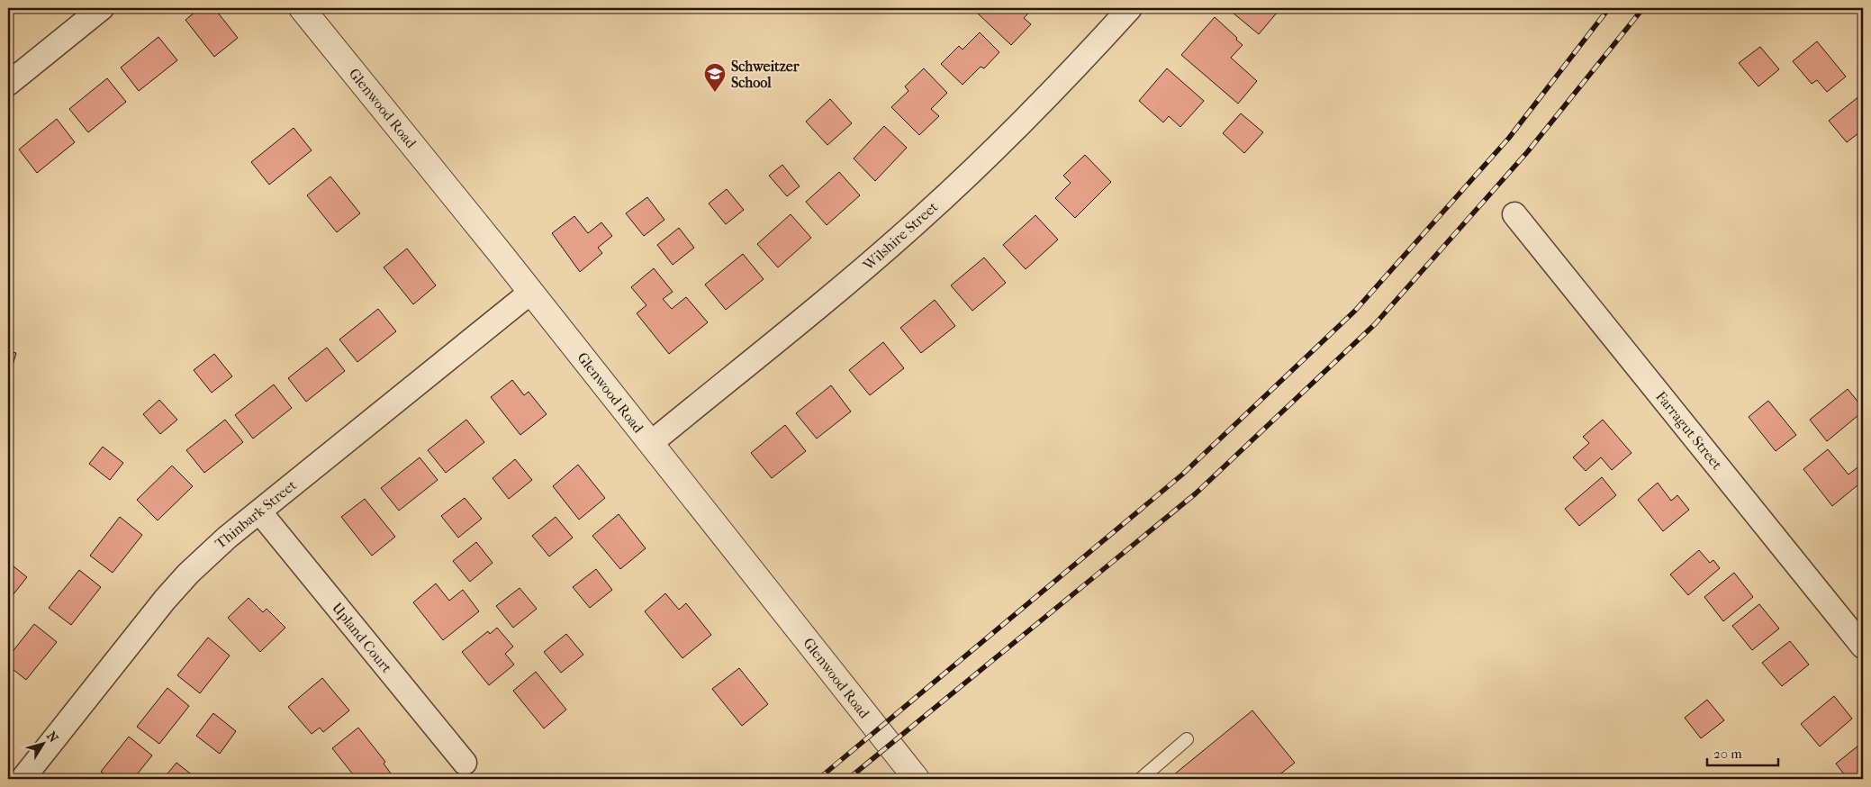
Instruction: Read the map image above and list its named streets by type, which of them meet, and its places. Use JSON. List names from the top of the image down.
{
  "streets": {
    "street": [
      "Glenwood Road",
      "Wilshire Street",
      "Farragut Street",
      "Thinbark Street",
      "Upland Court"
    ]
  },
  "crossings": [
    ["Glenwood Road", "Wilshire Street"],
    ["Glenwood Road", "Thinbark Street"],
    ["Thinbark Street", "Upland Court"]
  ],
  "places": {
    "school or university": ["Schweitzer School"]
  },
  "scale_bar": "20 m",
  "north": "top right"
}
